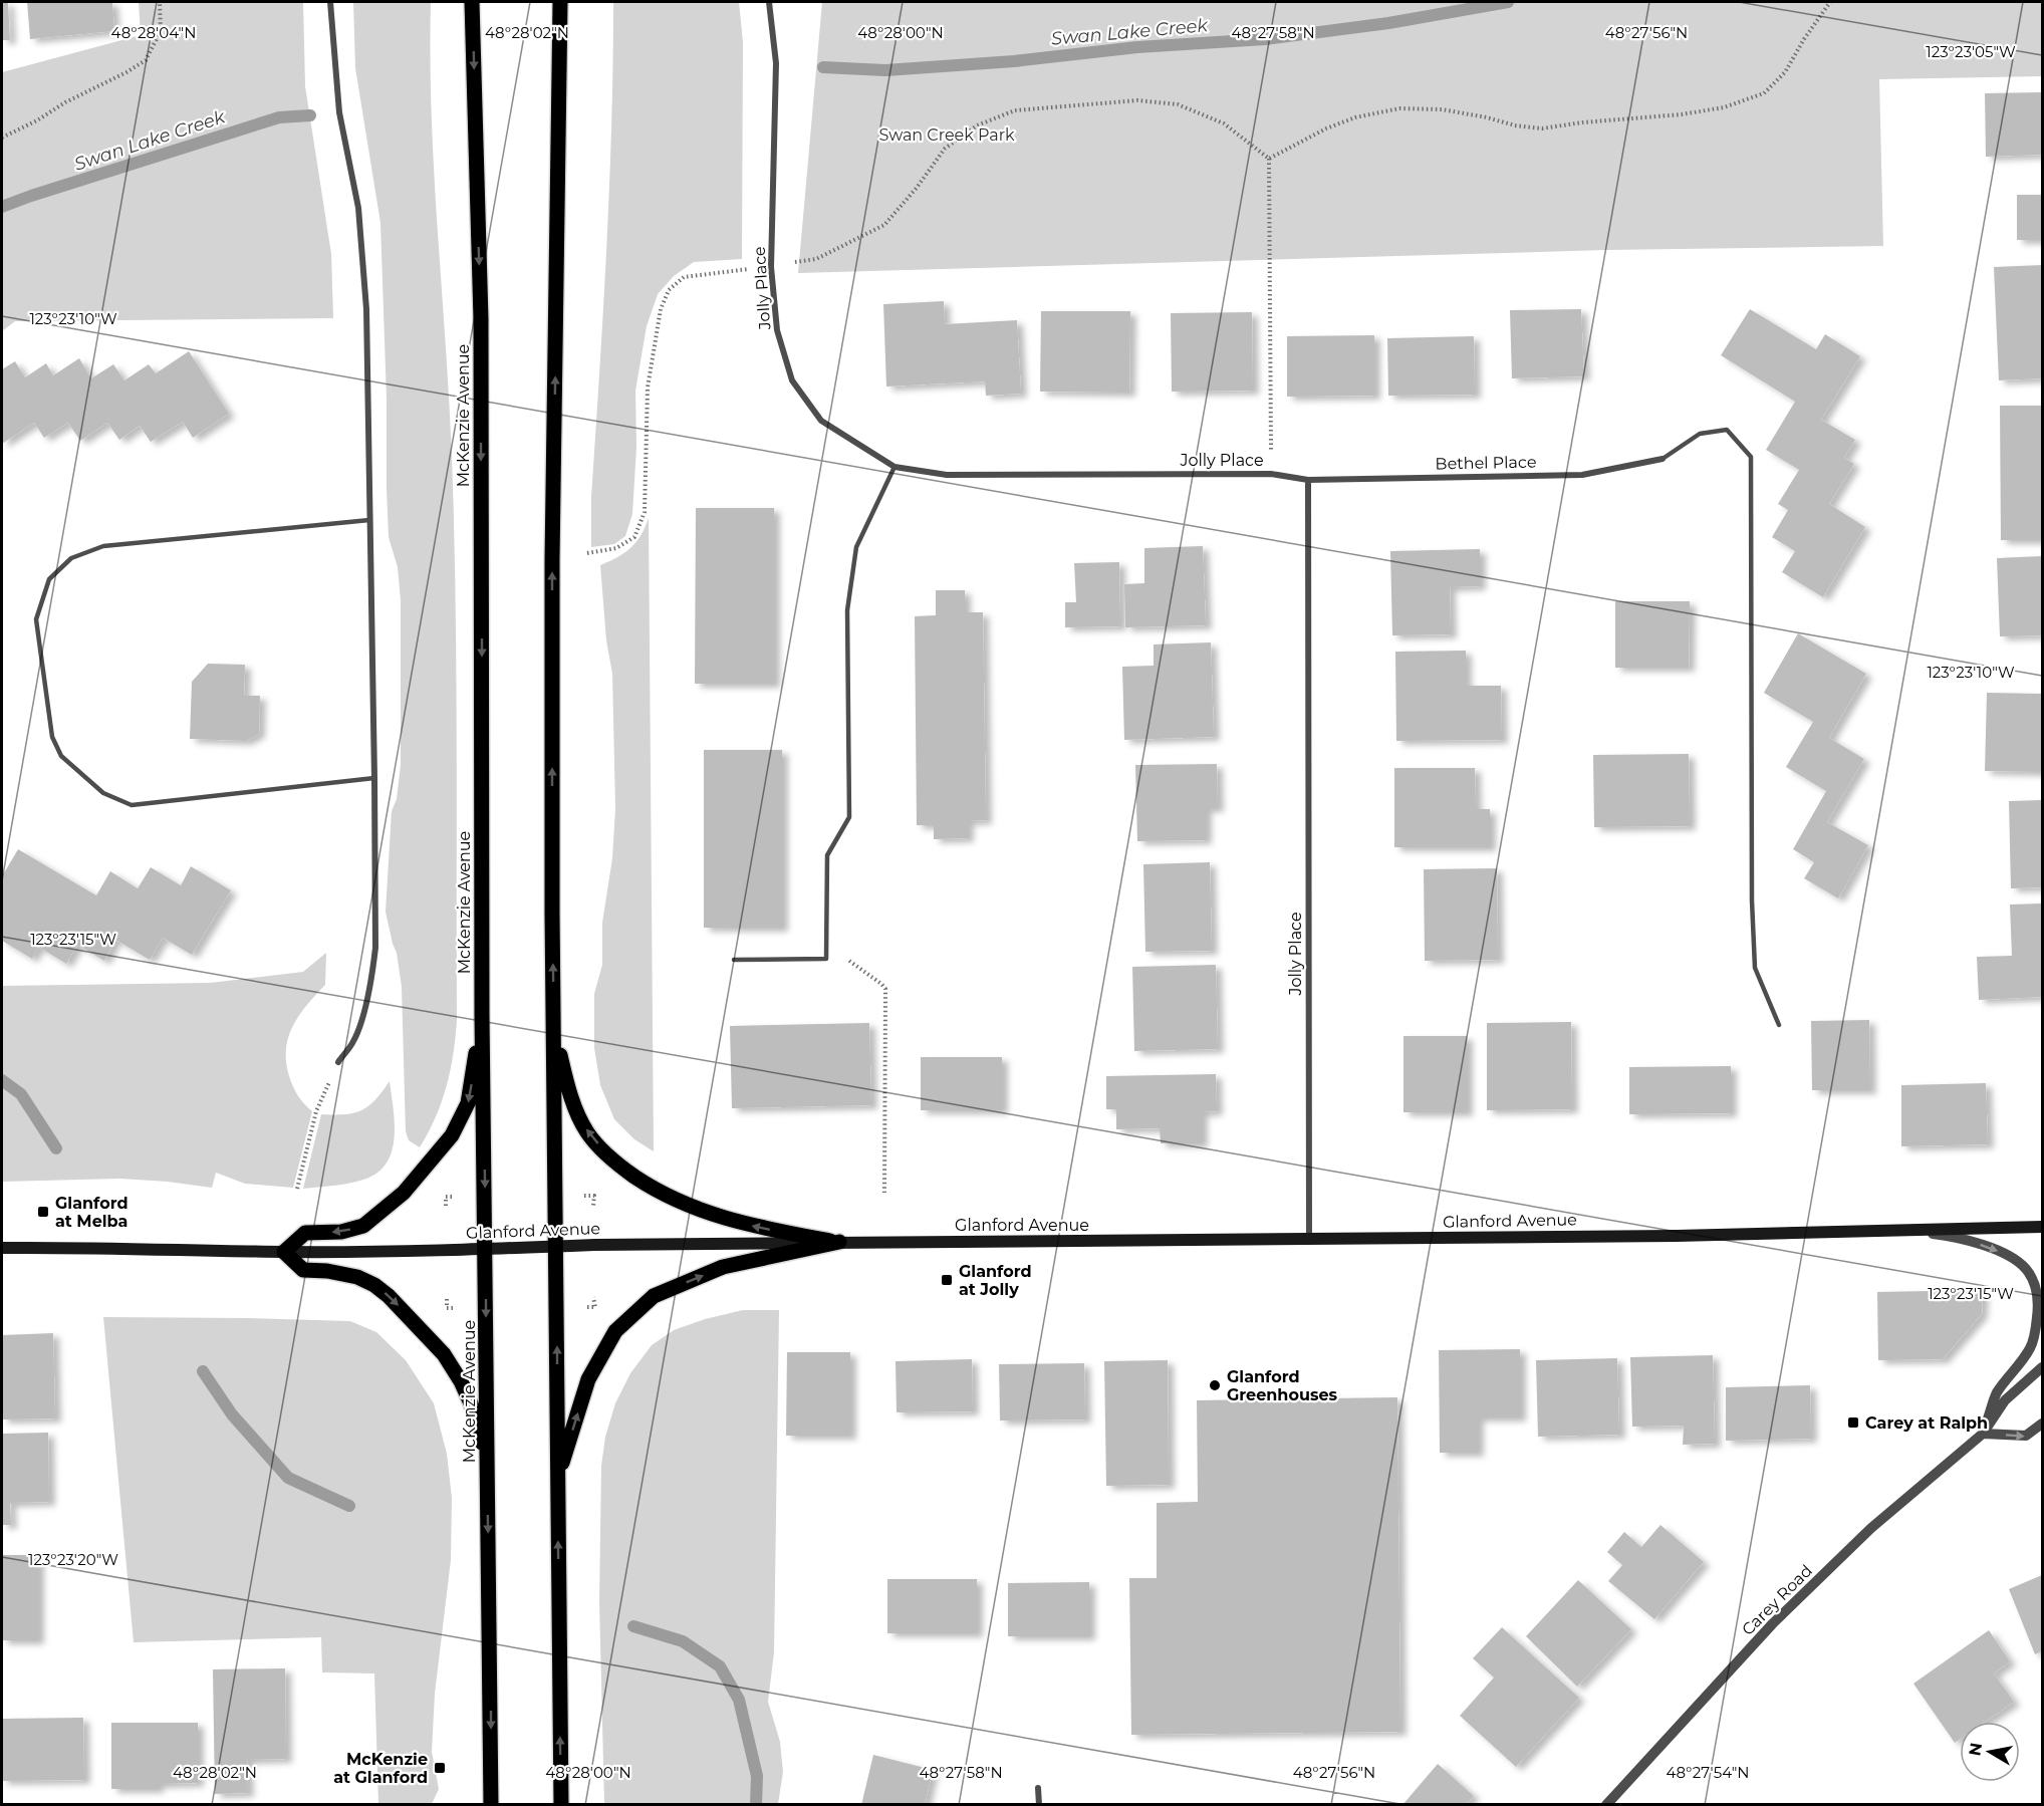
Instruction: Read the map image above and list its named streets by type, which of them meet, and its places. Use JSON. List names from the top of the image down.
{
  "streets": {
    "main road": ["McKenzie Avenue", "Glanford Avenue"],
    "street": ["Jolly Place", "Bethel Place", "Carey Road"]
  },
  "crossings": [
    ["Jolly Place", "Bethel Place"],
    ["Jolly Place", "Glanford Avenue"],
    ["McKenzie Avenue", "Glanford Avenue"]
  ],
  "water": ["Swan Lake Creek"],
  "parks": ["Swan Creek Park"],
  "places": {
    "transit": [
      "Glanford at Melba",
      "Glanford at Jolly",
      "Carey at Ralph",
      "McKenzie at Glanford"
    ],
    "other": ["Glanford Greenhouses"]
  },
  "north": "left",
  "coordinates": [
    "48°28'04\"N",
    "48°28'02\"N",
    "48°28'00\"N",
    "48°27'58\"N",
    "48°27'56\"N",
    "123°23'05\"W",
    "123°23'10\"W",
    "123°23'15\"W",
    "123°23'20\"W",
    "48°27'54\"N"
  ]
}
